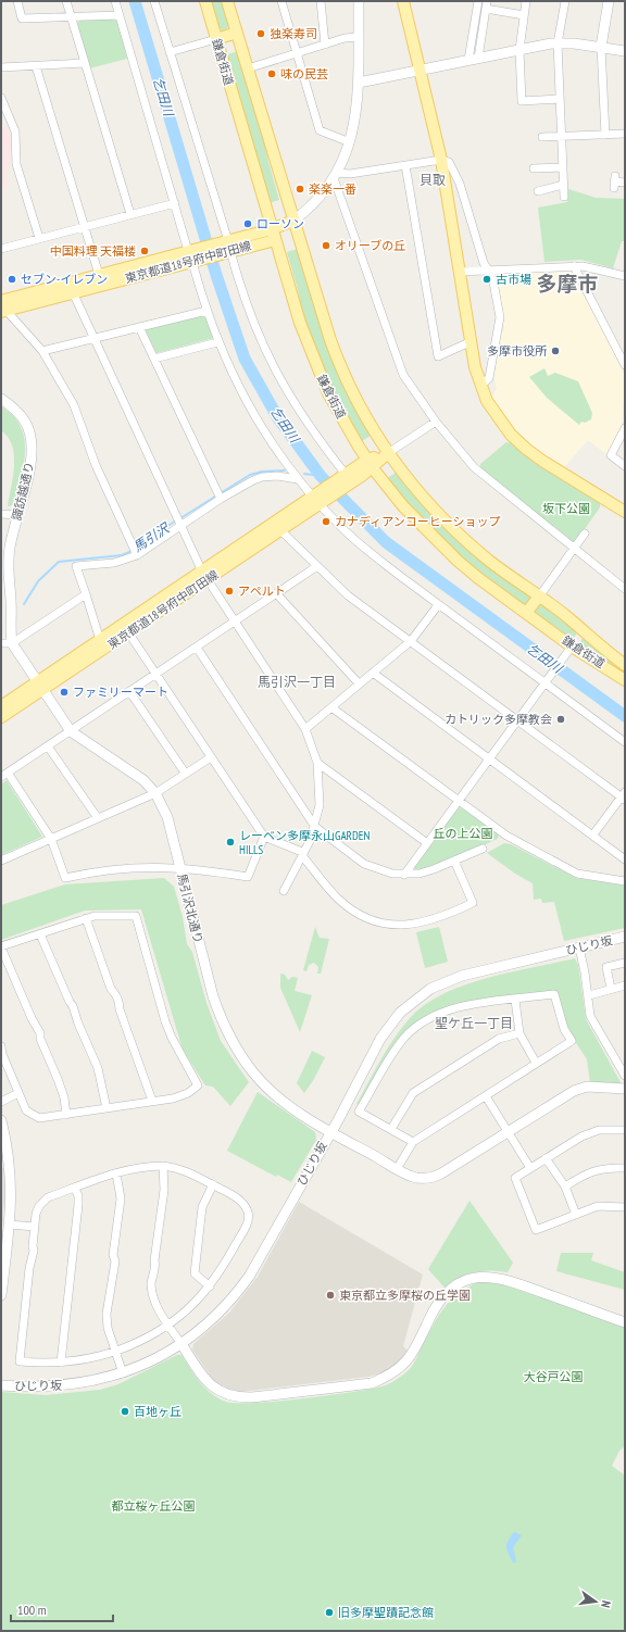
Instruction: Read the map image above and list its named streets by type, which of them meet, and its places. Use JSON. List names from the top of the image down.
{
  "streets": {
    "main road": ["鎌倉街道", "東京都道18号府中町田線"],
    "street": ["諏訪越通り", "馬引沢北通り", "ひじり坂"]
  },
  "crossings": [
    ["鎌倉街道", "東京都道18号府中町田線"],
    ["東京都道18号府中町田線", "諏訪越通り"],
    ["東京都道18号府中町田線", "馬引沢北通り"],
    ["諏訪越通り", "馬引沢北通り"],
    ["馬引沢北通り", "ひじり坂"]
  ],
  "districts": [
    "貝取",
    "多摩市",
    "馬引沢一丁目",
    "聖ケ丘一丁目"
  ],
  "water": ["乞田川", "馬引沢"],
  "parks": [
    "坂下公園",
    "丘の上公園",
    "大谷戸公園",
    "都立桜ヶ丘公園"
  ],
  "places": [
    "独楽寿司",
    "味の民芸",
    "楽楽一番",
    "ローソン",
    "オリーブの丘",
    "中国料理 天福楼",
    "セブン-イレブン",
    "古市場",
    "多摩市役所",
    "カナディアンコーヒーショップ",
    "アペルト",
    "ファミリーマート",
    "カトリック多摩教会",
    "レーベン多摩永山GARDEN HILLS",
    "東京都立多摩桜の丘学園",
    "百地ヶ丘",
    "旧多摩聖蹟記念館"
  ],
  "scale_bar": "100 m",
  "north": "right"
}
